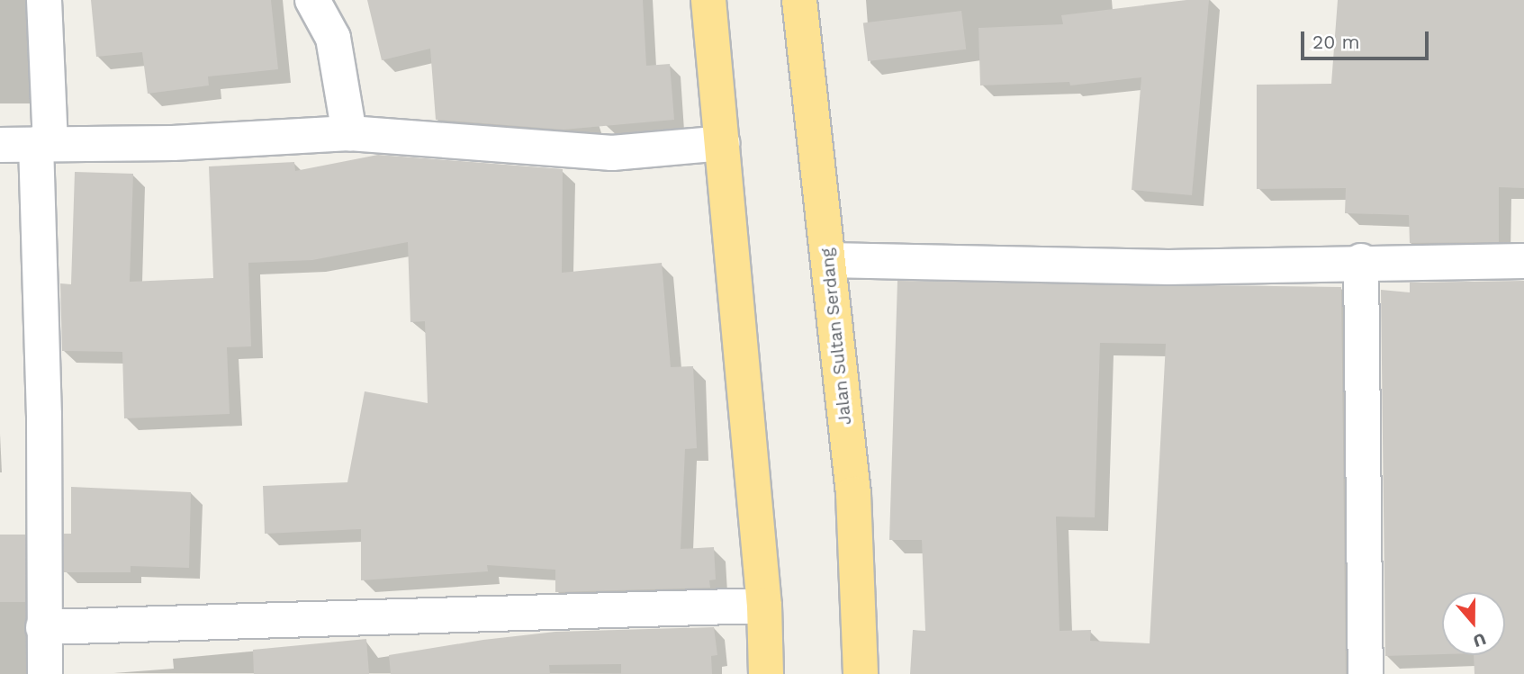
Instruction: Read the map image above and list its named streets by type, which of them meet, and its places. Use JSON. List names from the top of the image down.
{
  "streets": {
    "highway": ["Jalan Sultan Serdang"]
  },
  "scale_bar": "20 m",
  "north": "bottom"
}
